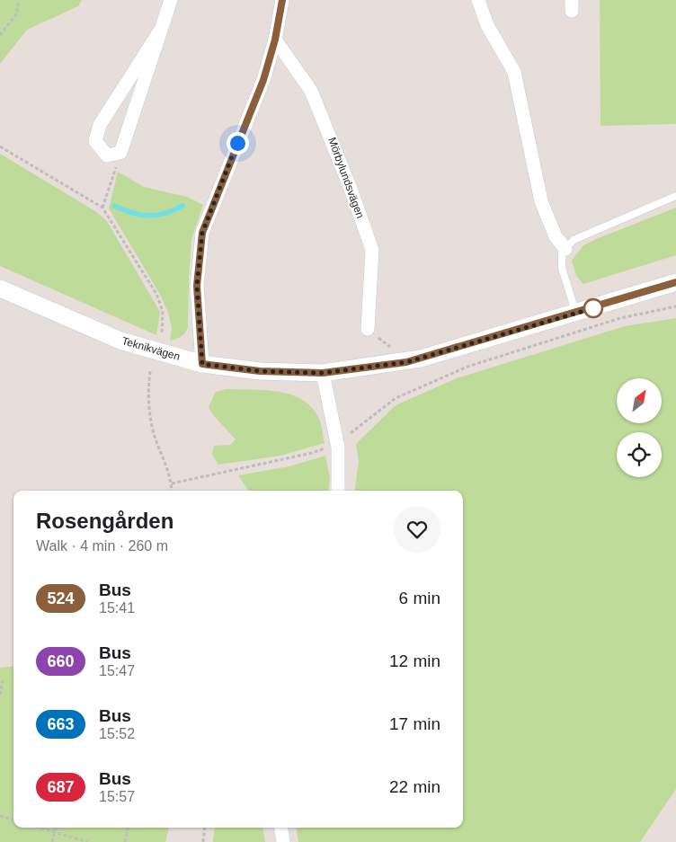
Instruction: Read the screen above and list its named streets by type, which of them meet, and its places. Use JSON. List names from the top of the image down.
{
  "streets": {
    "street": ["Mörbylundsvägen", "Teknikvägen"]
  },
  "lines": ["bus line 524"],
  "north": "top right",
  "page": {
    "heading": ["Rosengården", "Walk · 4 min · 260 m"],
    "list": [
      {
        "mark": "524",
        "name": "Bus",
        "note": "15:41",
        "value": "6 min"
      },
      {
        "mark": "660",
        "name": "Bus",
        "note": "15:47",
        "value": "12 min"
      },
      {
        "mark": "663",
        "name": "Bus",
        "note": "15:52",
        "value": "17 min"
      },
      {
        "mark": "687",
        "name": "Bus",
        "note": "15:57",
        "value": "22 min"
      }
    ]
  }
}
